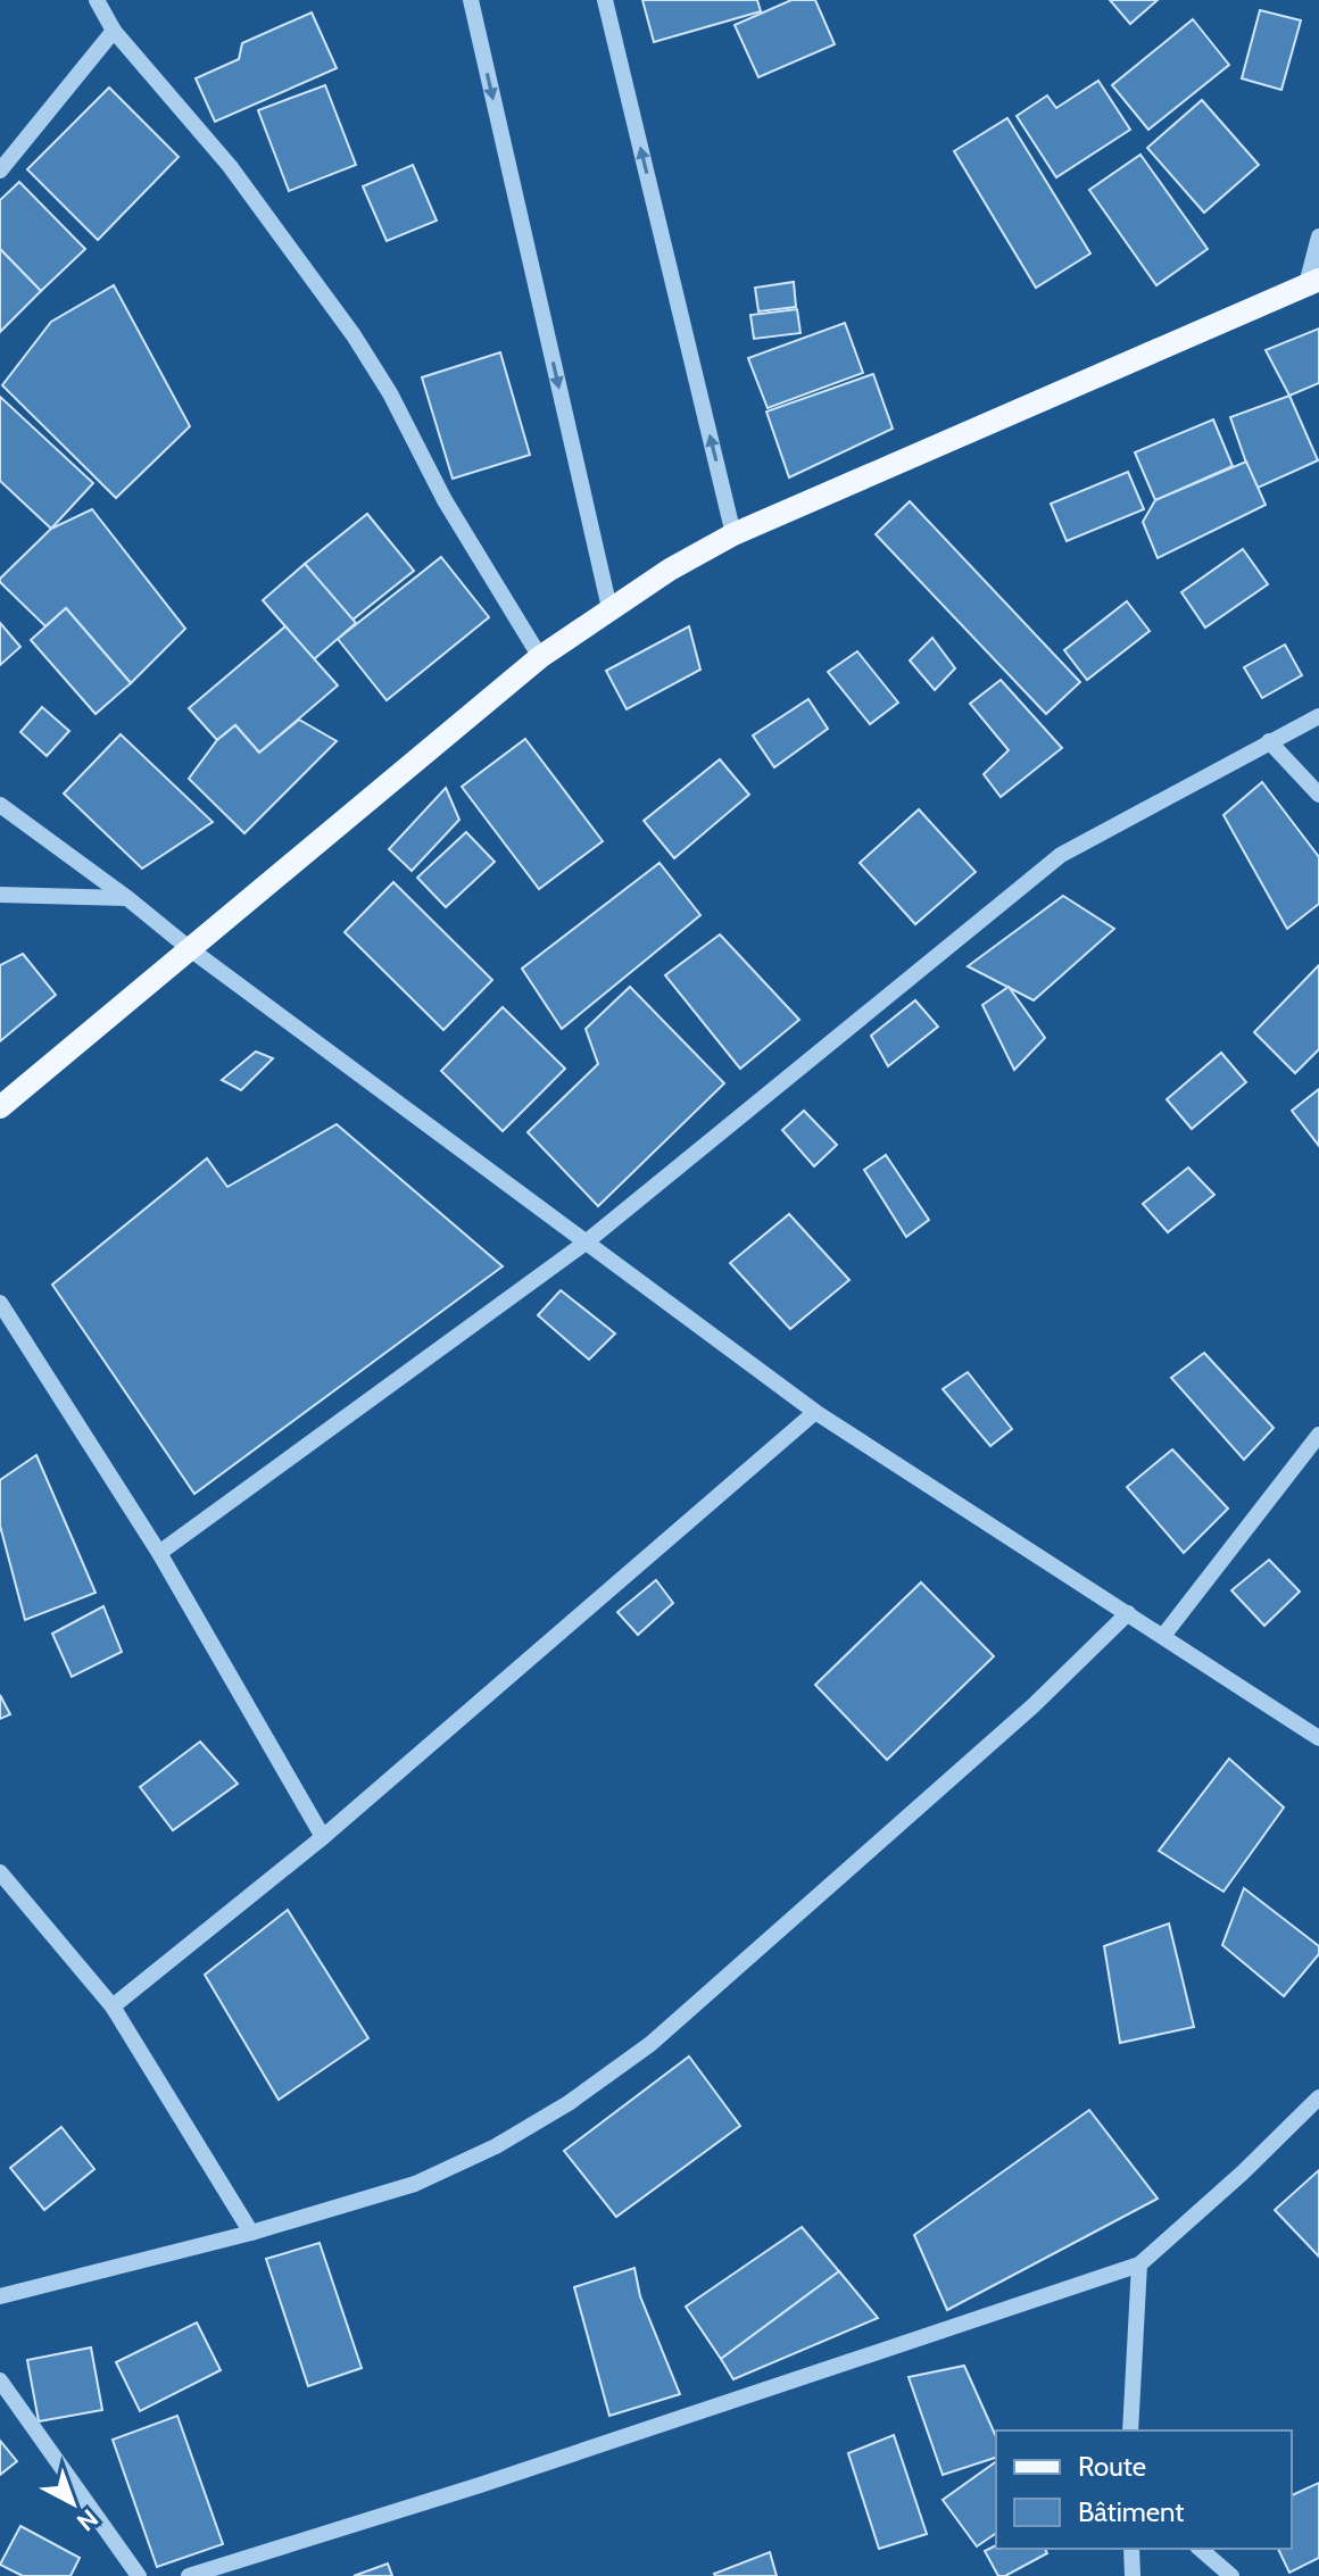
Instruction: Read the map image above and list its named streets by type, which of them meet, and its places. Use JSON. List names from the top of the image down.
{
  "legend": ["Route", "Bâtiment"],
  "north": "bottom right"
}
